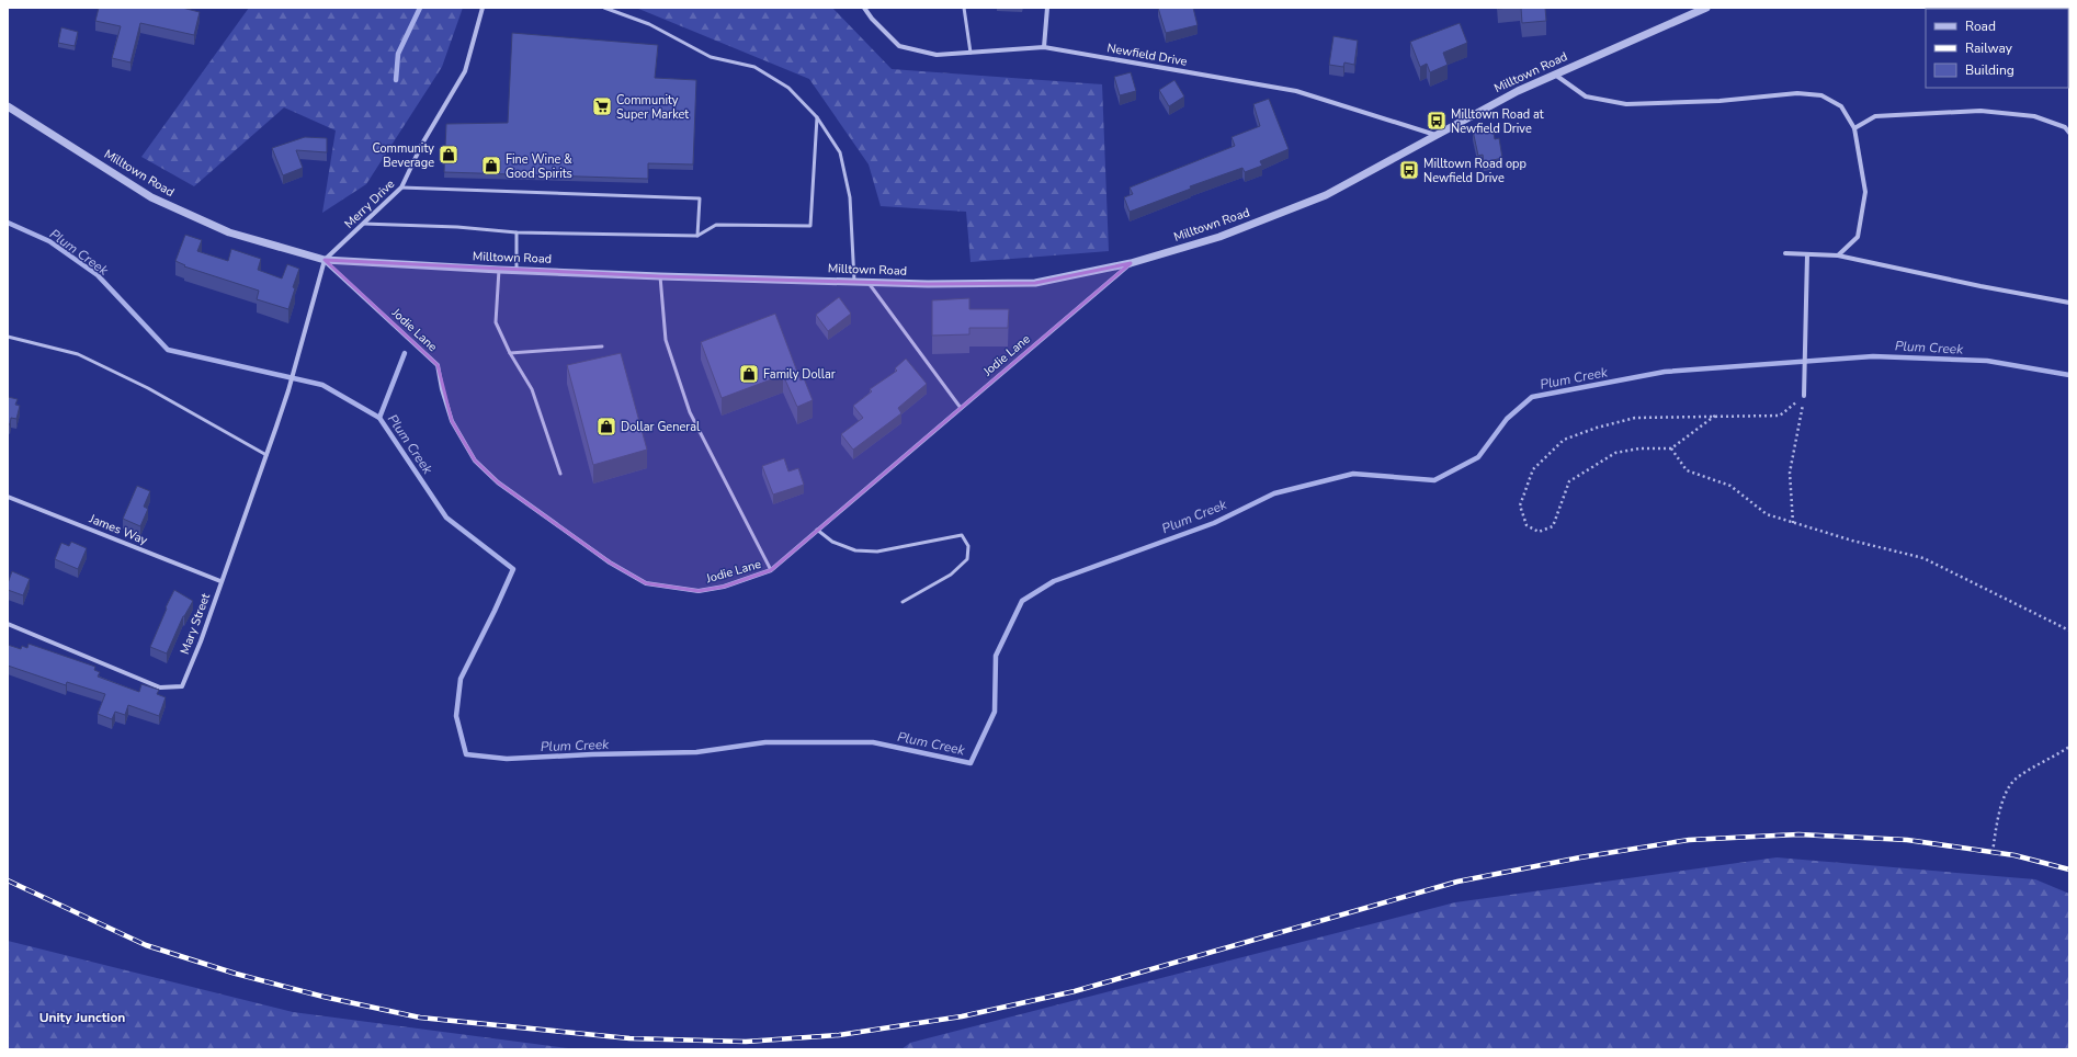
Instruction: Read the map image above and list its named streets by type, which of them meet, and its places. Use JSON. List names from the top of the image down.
{
  "streets": {
    "street": [
      "Newfield Drive",
      "Milltown Road",
      "Merry Drive",
      "Jodie Lane",
      "James Way",
      "Mary Street"
    ]
  },
  "crossings": [
    ["Newfield Drive", "Milltown Road"],
    ["Milltown Road", "Merry Drive"],
    ["Milltown Road", "Jodie Lane"],
    ["Milltown Road", "Mary Street"],
    ["Merry Drive", "Jodie Lane"],
    ["Merry Drive", "Mary Street"],
    ["Jodie Lane", "Mary Street"],
    ["James Way", "Mary Street"]
  ],
  "districts": ["Unity Junction"],
  "water": ["Plum Creek"],
  "places": {
    "supermarket": ["Community Super Market"],
    "bus stop": ["Milltown Road at Newfield Drive", "Milltown Road opp Newfield Drive"],
    "shop": [
      "Community Beverage",
      "Fine Wine & Good Spirits",
      "Family Dollar",
      "Dollar General"
    ]
  },
  "legend": ["Road", "Railway", "Building"]
}
